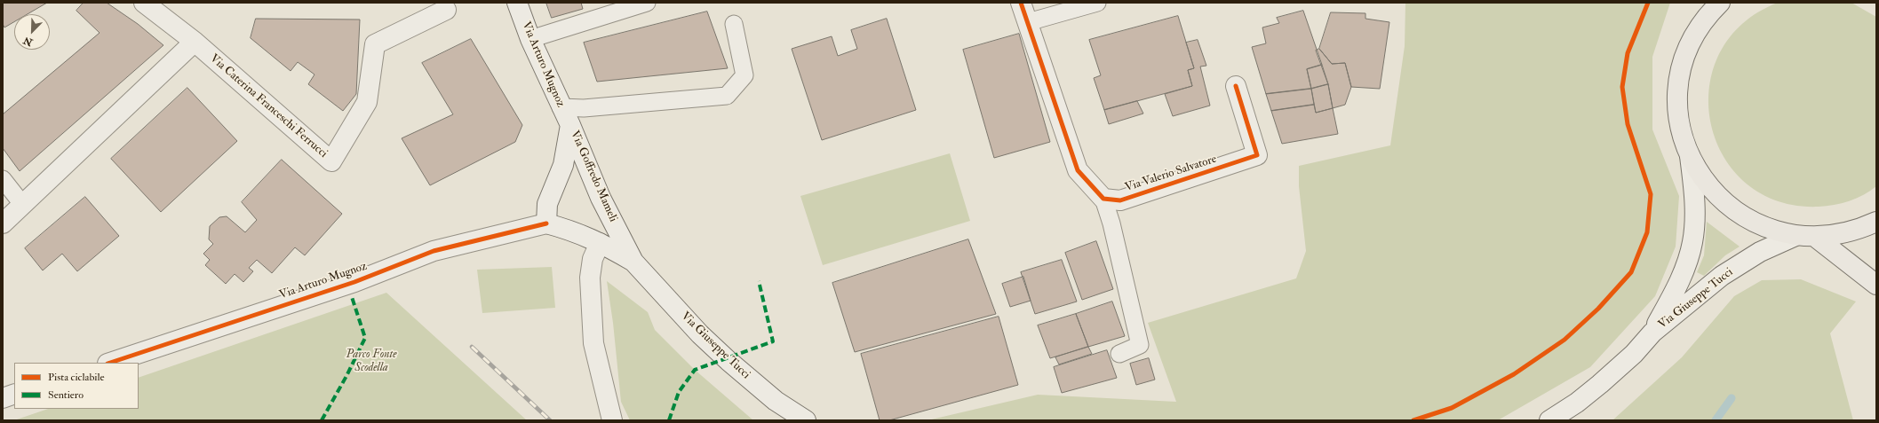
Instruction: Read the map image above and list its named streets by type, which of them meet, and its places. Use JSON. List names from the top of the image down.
{
  "streets": {
    "street": [
      "Via Arturo Mugnoz",
      "Via Caterina Franceschi Ferrucci",
      "Via Valerio Salvatore",
      "Via Goffredo Mameli",
      "Via Giuseppe Tucci"
    ]
  },
  "crossings": [
    ["Via Arturo Mugnoz", "Via Goffredo Mameli"],
    ["Via Arturo Mugnoz", "Via Giuseppe Tucci"],
    ["Via Goffredo Mameli", "Via Giuseppe Tucci"]
  ],
  "parks": ["Parco Fonte Scodella"],
  "legend": ["Pista ciclabile", "Sentiero"],
  "north": "bottom left"
}
